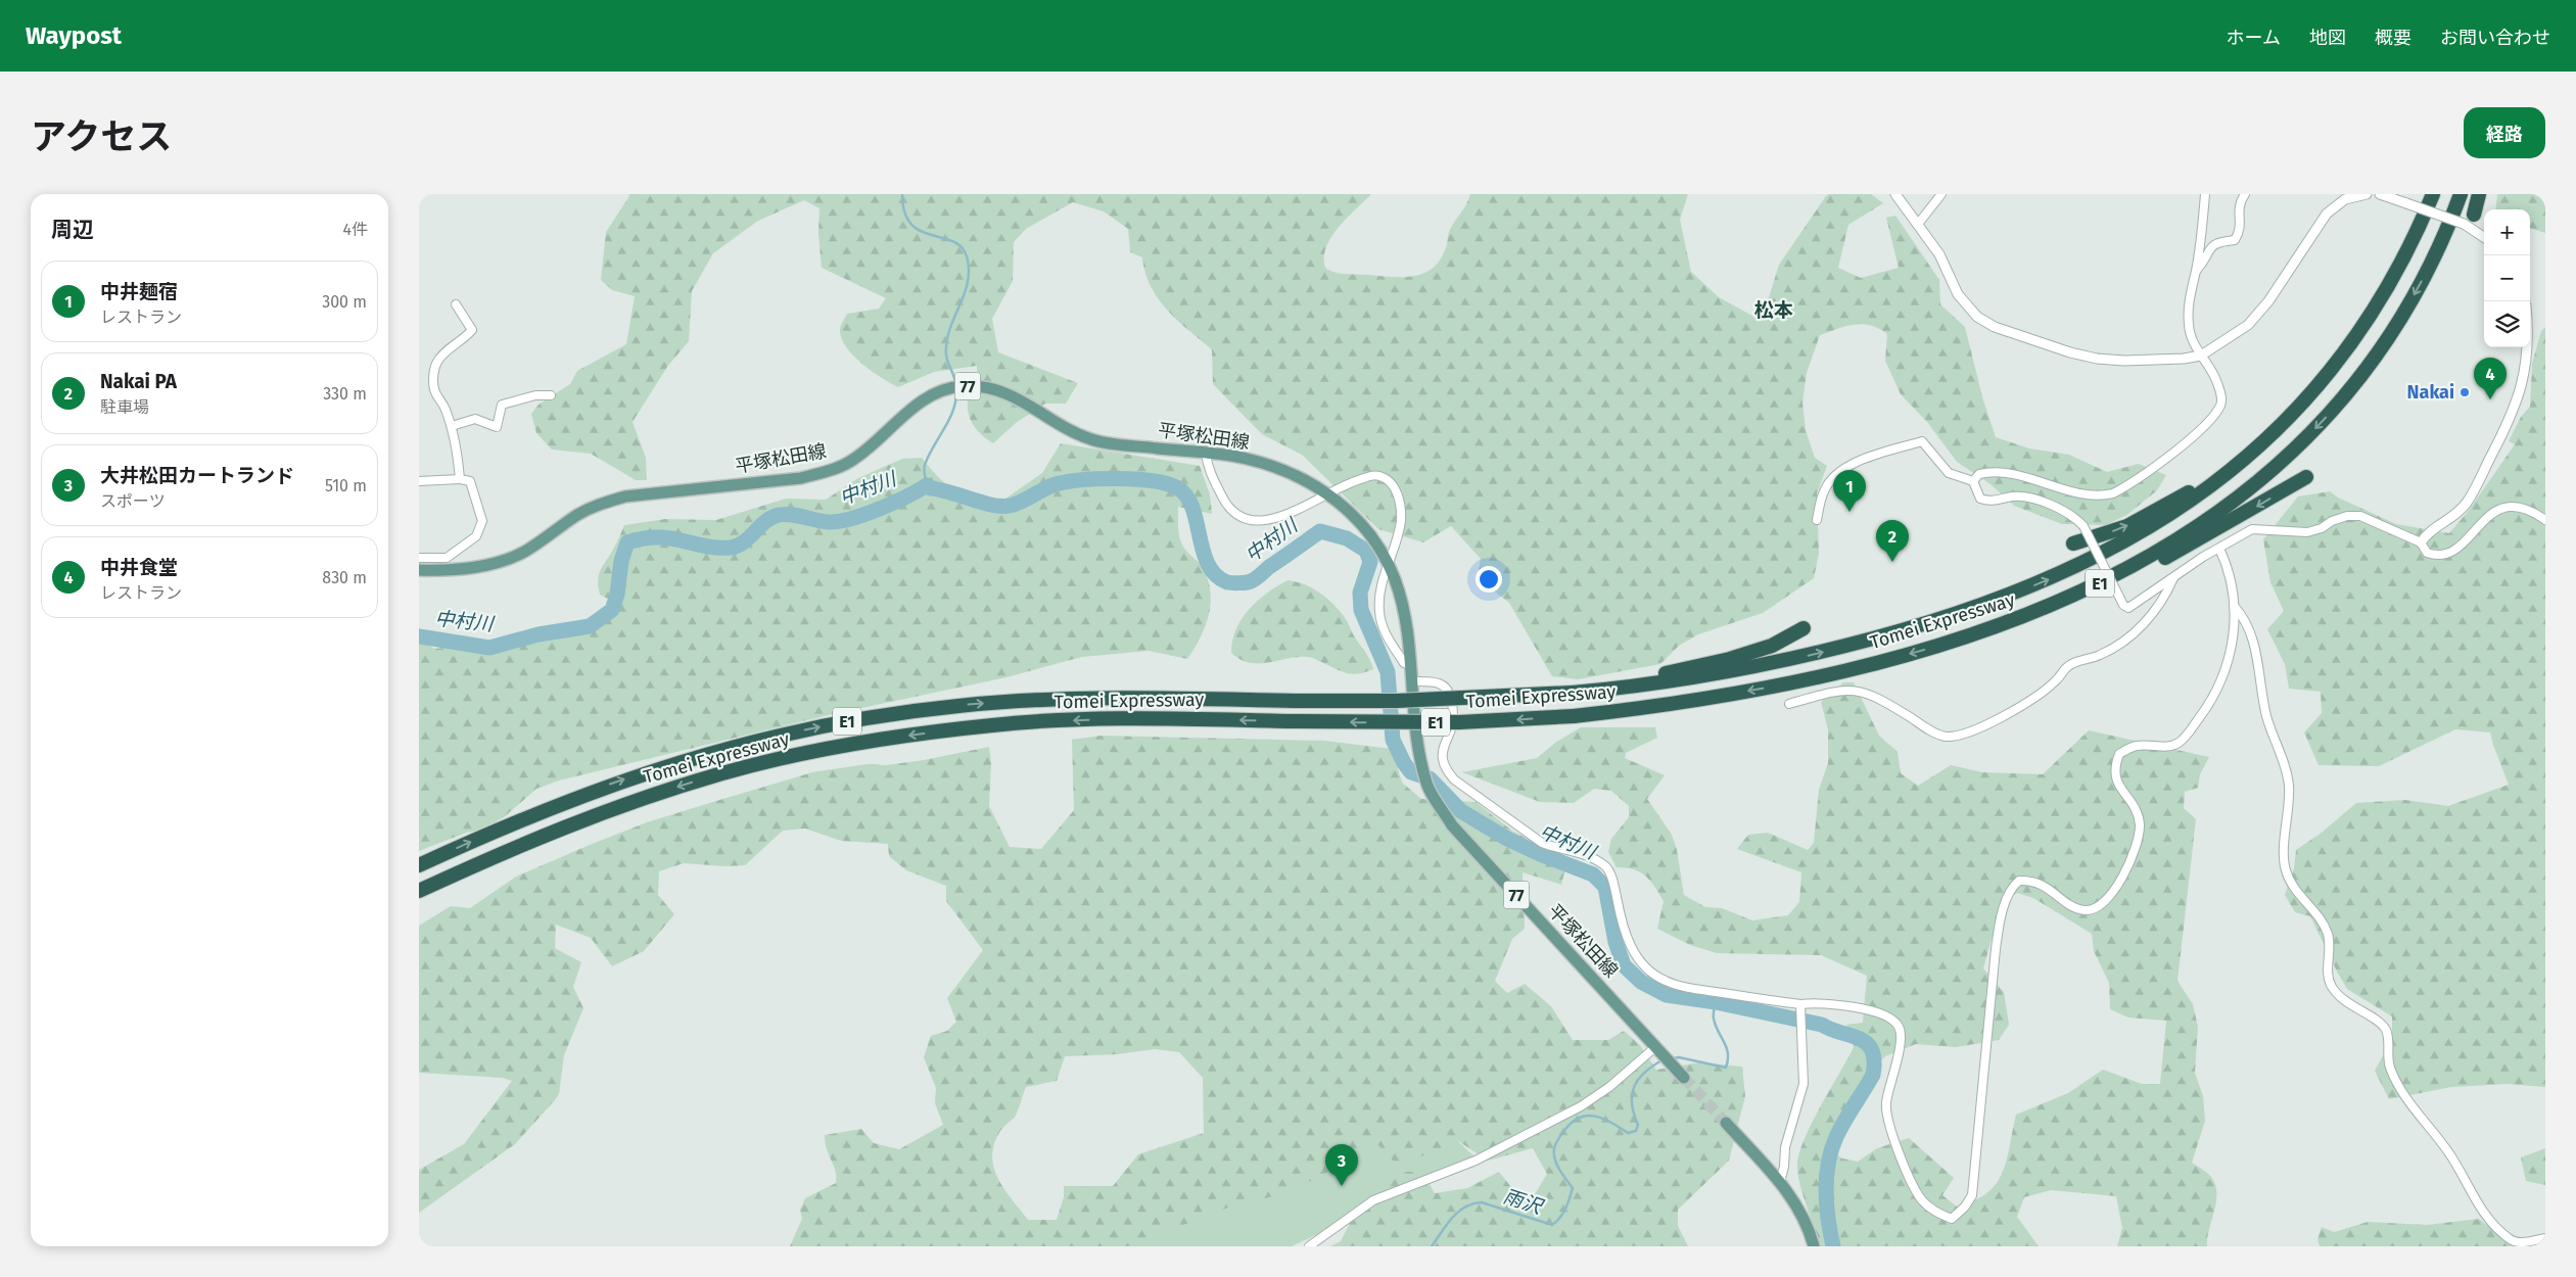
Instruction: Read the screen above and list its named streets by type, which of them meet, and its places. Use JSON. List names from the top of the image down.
{
  "streets": {
    "highway": ["E1", "Tomei Expressway"],
    "main road": ["77", "平塚松田線"]
  },
  "districts": ["松本"],
  "water": ["中村川", "雨沢"],
  "places": ["Nakai"],
  "page": {
    "header": "Waypost",
    "nav": [
      "ホーム",
      "地図",
      "概要",
      "お問い合わせ"
    ],
    "title": "アクセス",
    "buttons": "経路",
    "heading": ["周辺", "4件"],
    "map_buttons": ["+", "−"],
    "list": [
      {
        "mark": "1",
        "name": "中井麺宿",
        "note": "レストラン",
        "value": "300 m"
      },
      {
        "mark": "2",
        "name": "Nakai PA",
        "note": "駐車場",
        "value": "330 m"
      },
      {
        "mark": "3",
        "name": "大井松田カートランド",
        "note": "スポーツ",
        "value": "510 m"
      },
      {
        "mark": "4",
        "name": "中井食堂",
        "note": "レストラン",
        "value": "830 m"
      }
    ],
    "pins": [
      "4",
      "1",
      "2",
      "3"
    ]
  }
}
